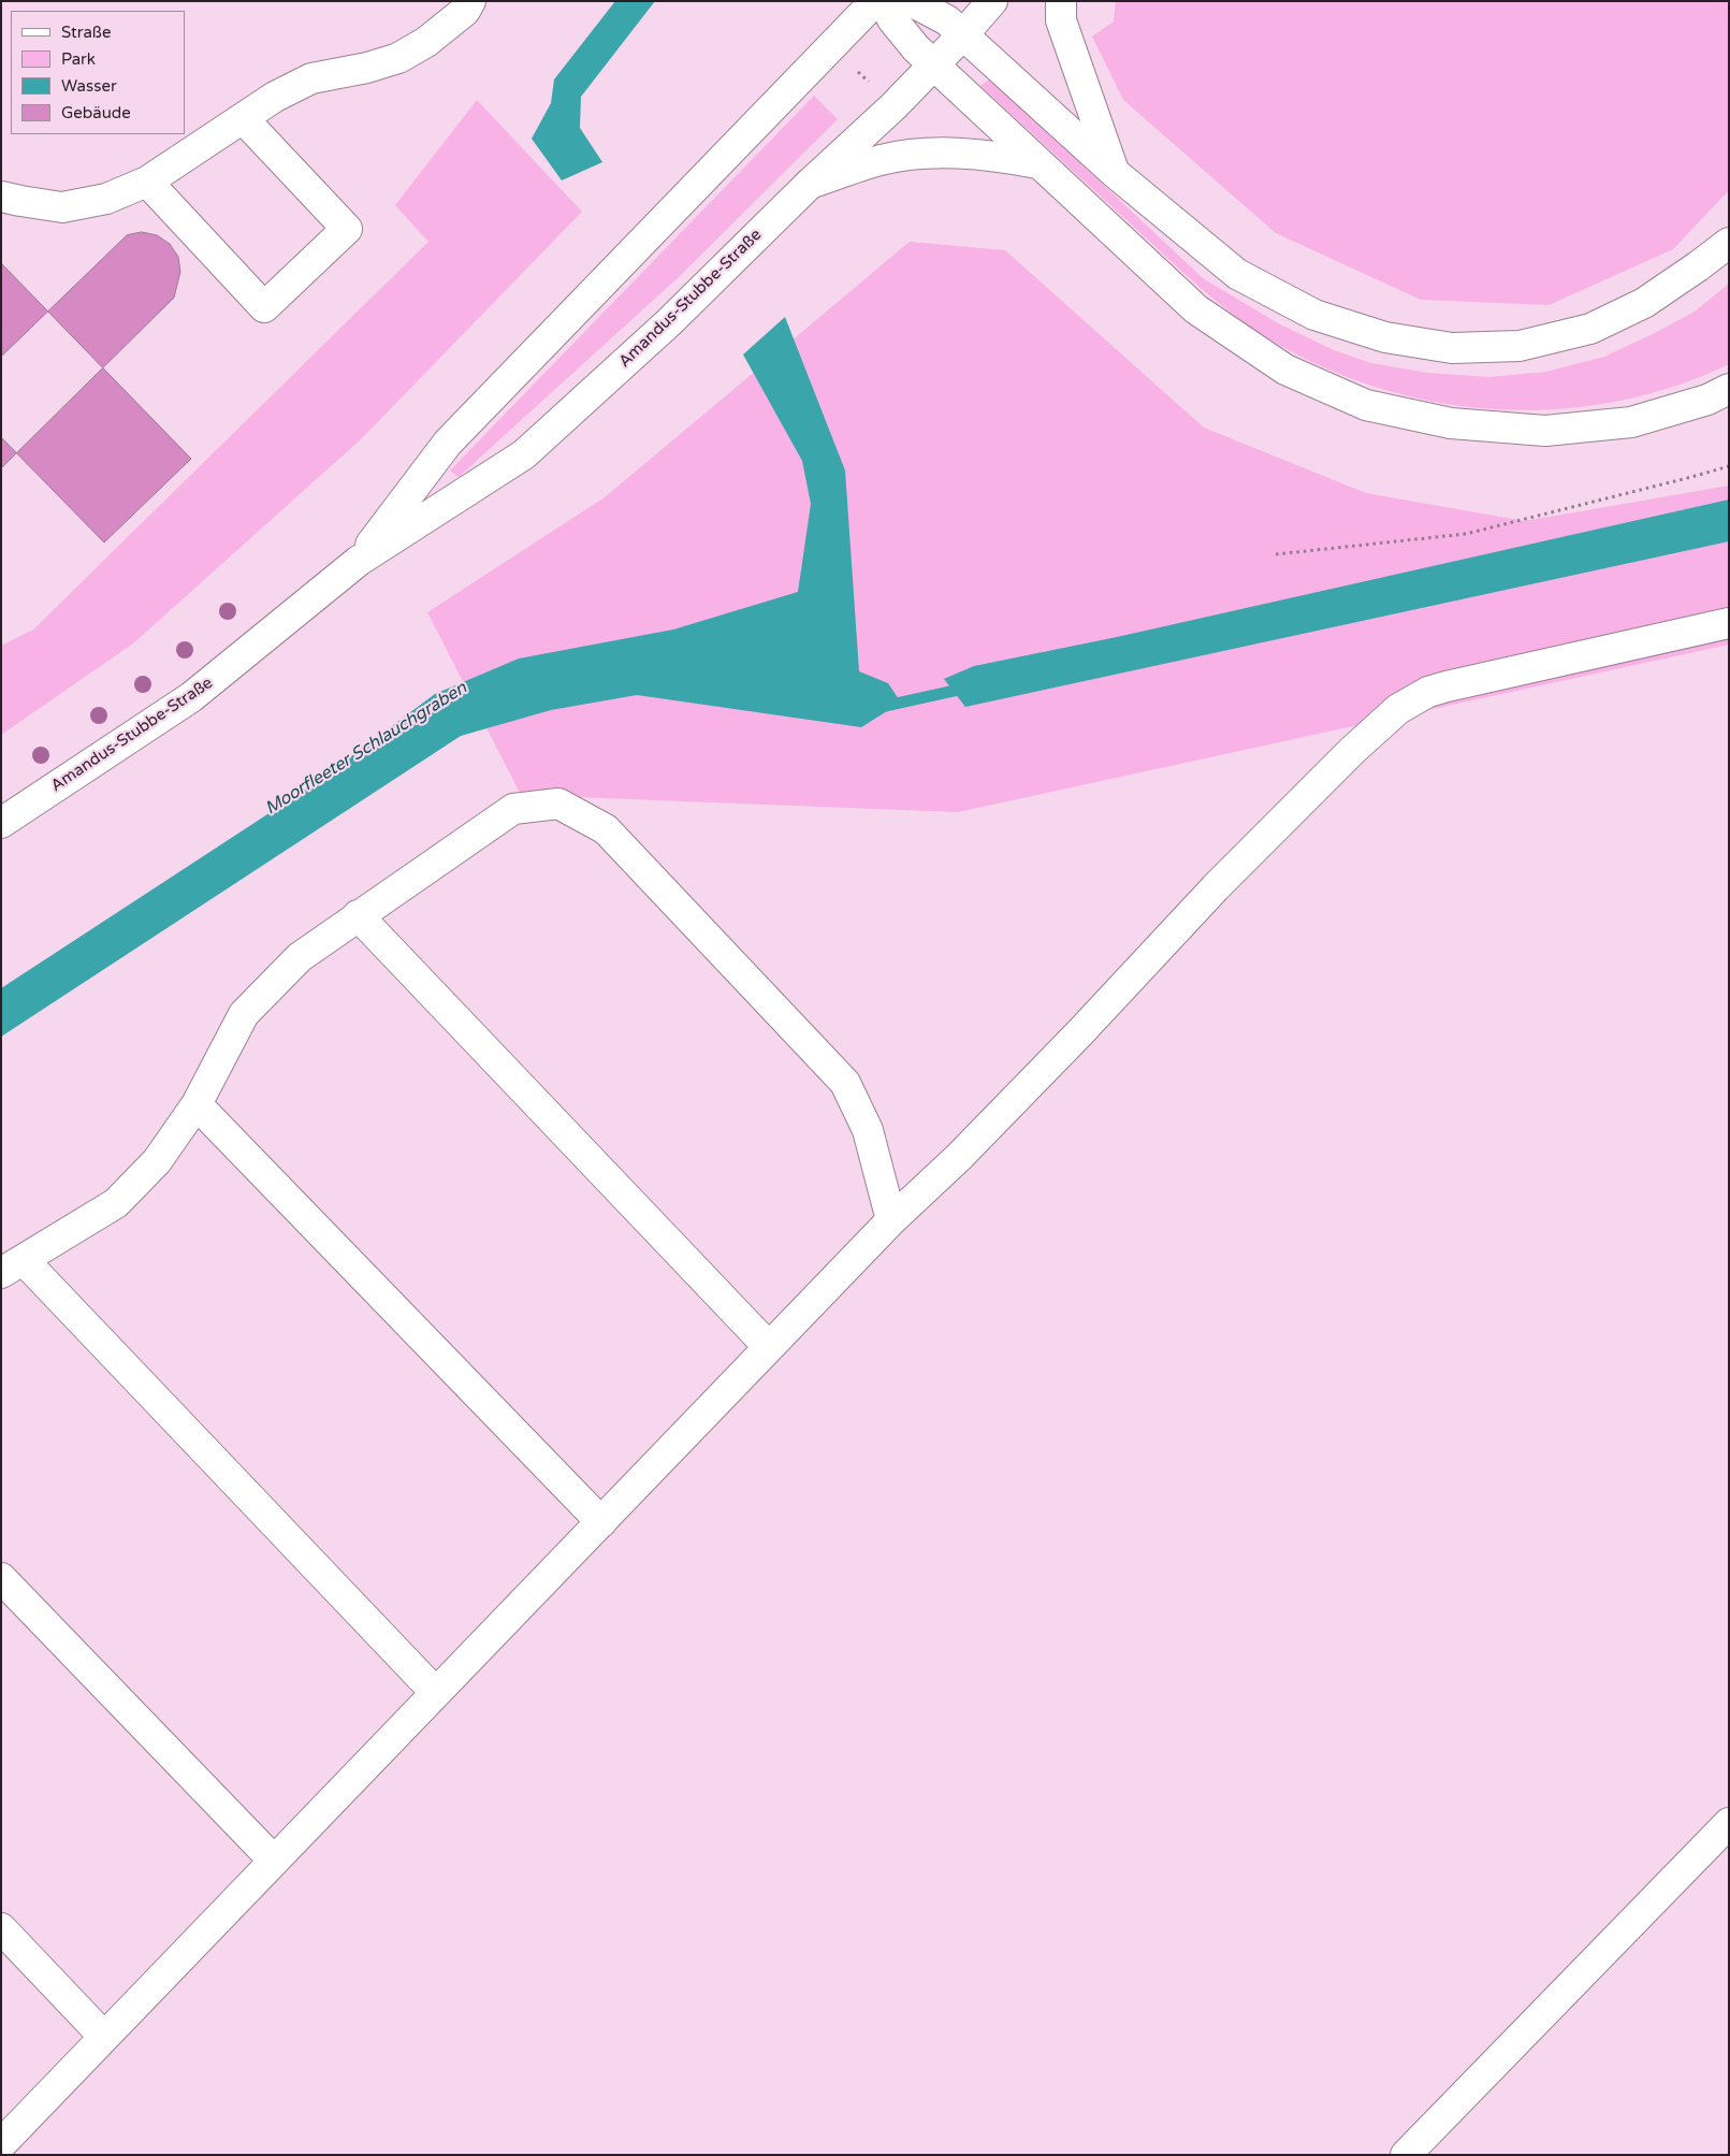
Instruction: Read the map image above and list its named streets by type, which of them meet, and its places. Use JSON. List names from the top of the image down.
{
  "streets": {
    "main road": ["Amandus-Stubbe-Straße"]
  },
  "water": ["Moorfleeter Schlauchgraben"],
  "legend": [
    "Straße",
    "Park",
    "Wasser",
    "Gebäude"
  ]
}
